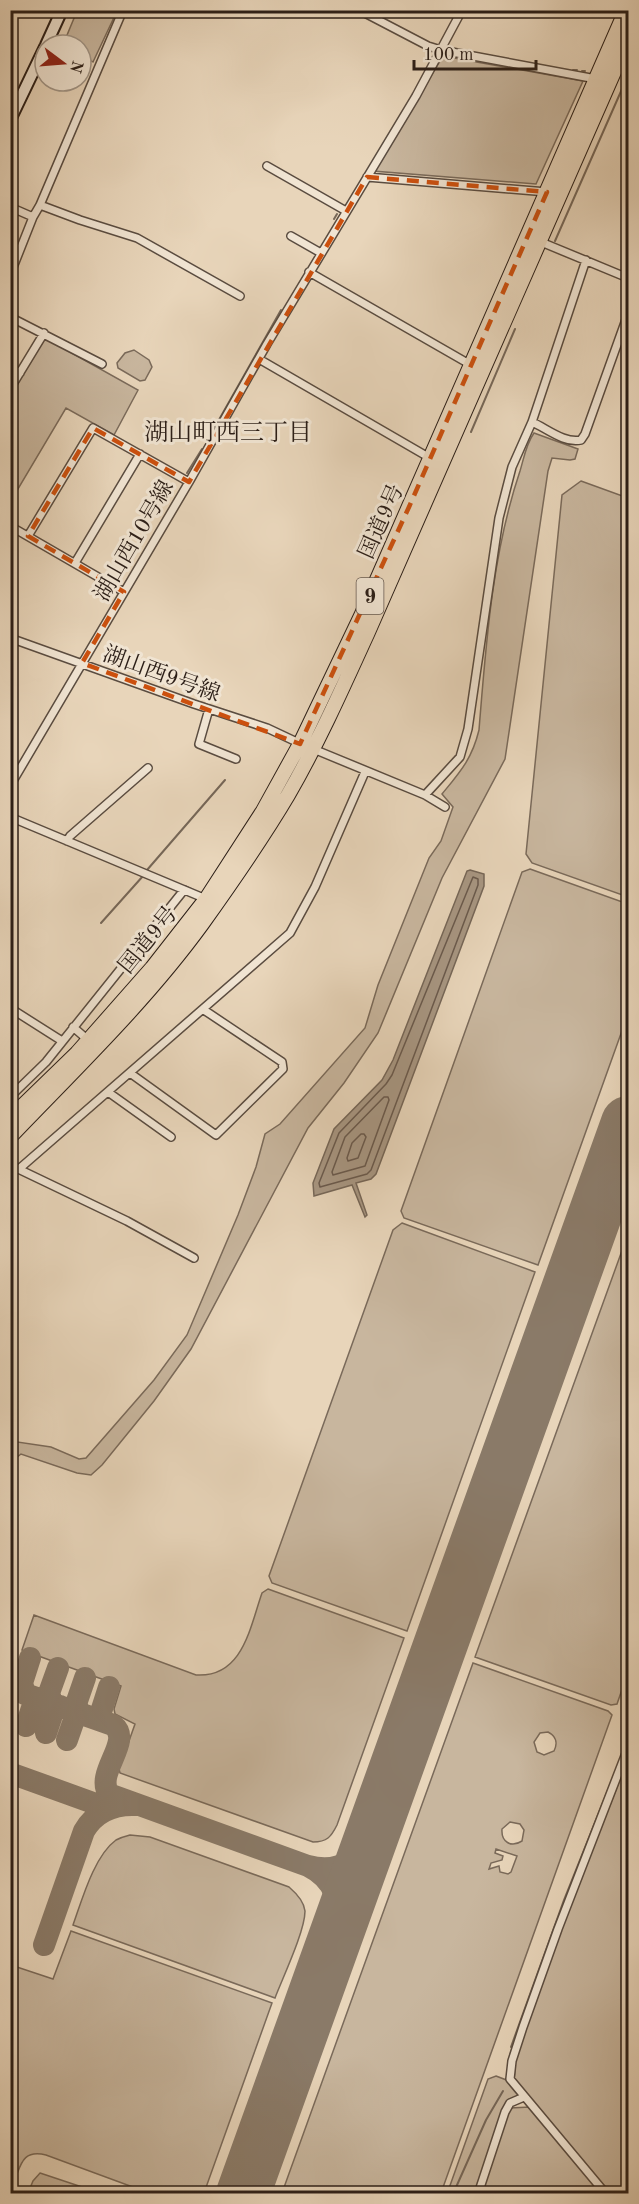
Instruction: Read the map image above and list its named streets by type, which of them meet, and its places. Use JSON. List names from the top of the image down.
{
  "streets": {
    "highway": ["国道9号", "9"],
    "street": ["湖山西10号線", "湖山西9号線"]
  },
  "crossings": [
    ["国道9号", "湖山西9号線"],
    ["湖山西10号線", "湖山西9号線"]
  ],
  "districts": ["湖山町西三丁目"],
  "scale_bar": "100 m",
  "north": "right"
}
